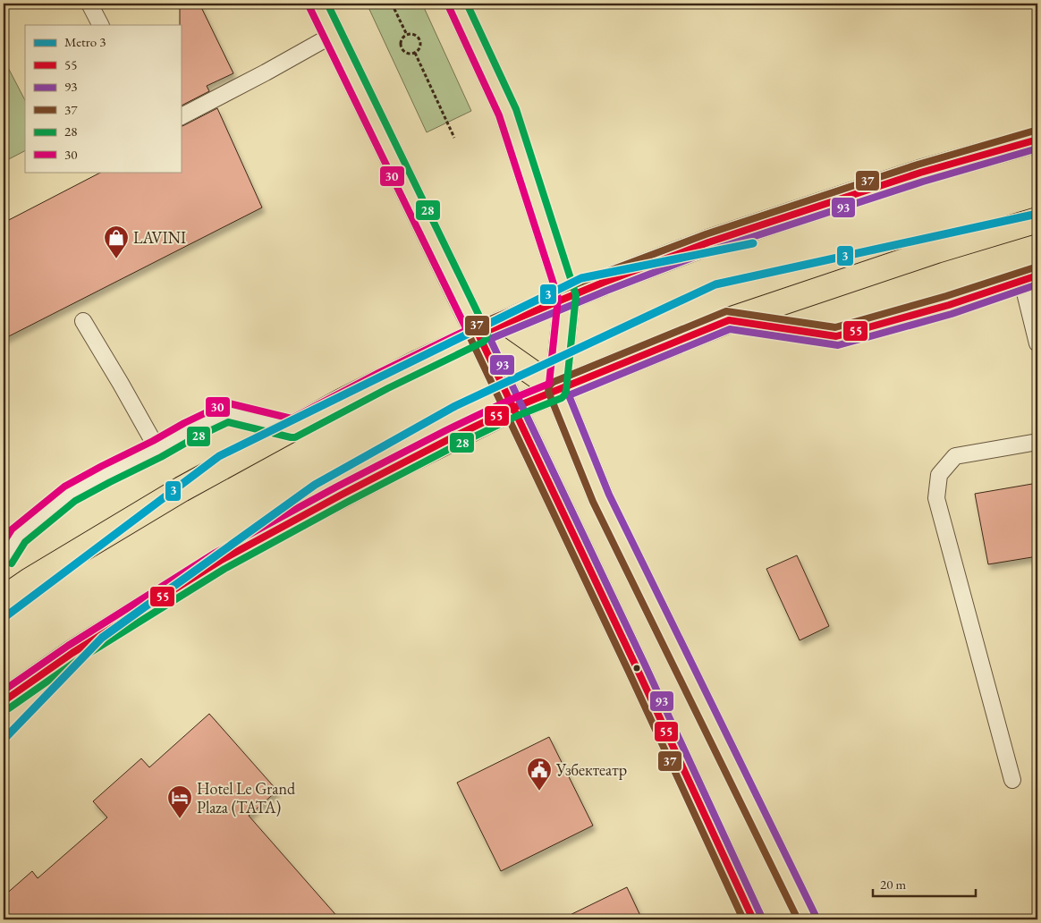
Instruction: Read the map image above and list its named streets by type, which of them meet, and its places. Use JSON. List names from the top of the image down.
{
  "places": {
    "shop": ["LAVINI"],
    "public building": ["Узбектеатр"],
    "hotel": ["Hotel Le Grand Plaza (TATA)"]
  },
  "lines": [
    "transit line 28",
    "transit line 30",
    "transit line 37",
    "transit line 55",
    "transit line 93",
    "metro line 3"
  ],
  "legend": [
    "Metro 3",
    "55",
    "93",
    "37",
    "28",
    "30"
  ],
  "scale_bar": "20 m"
}
